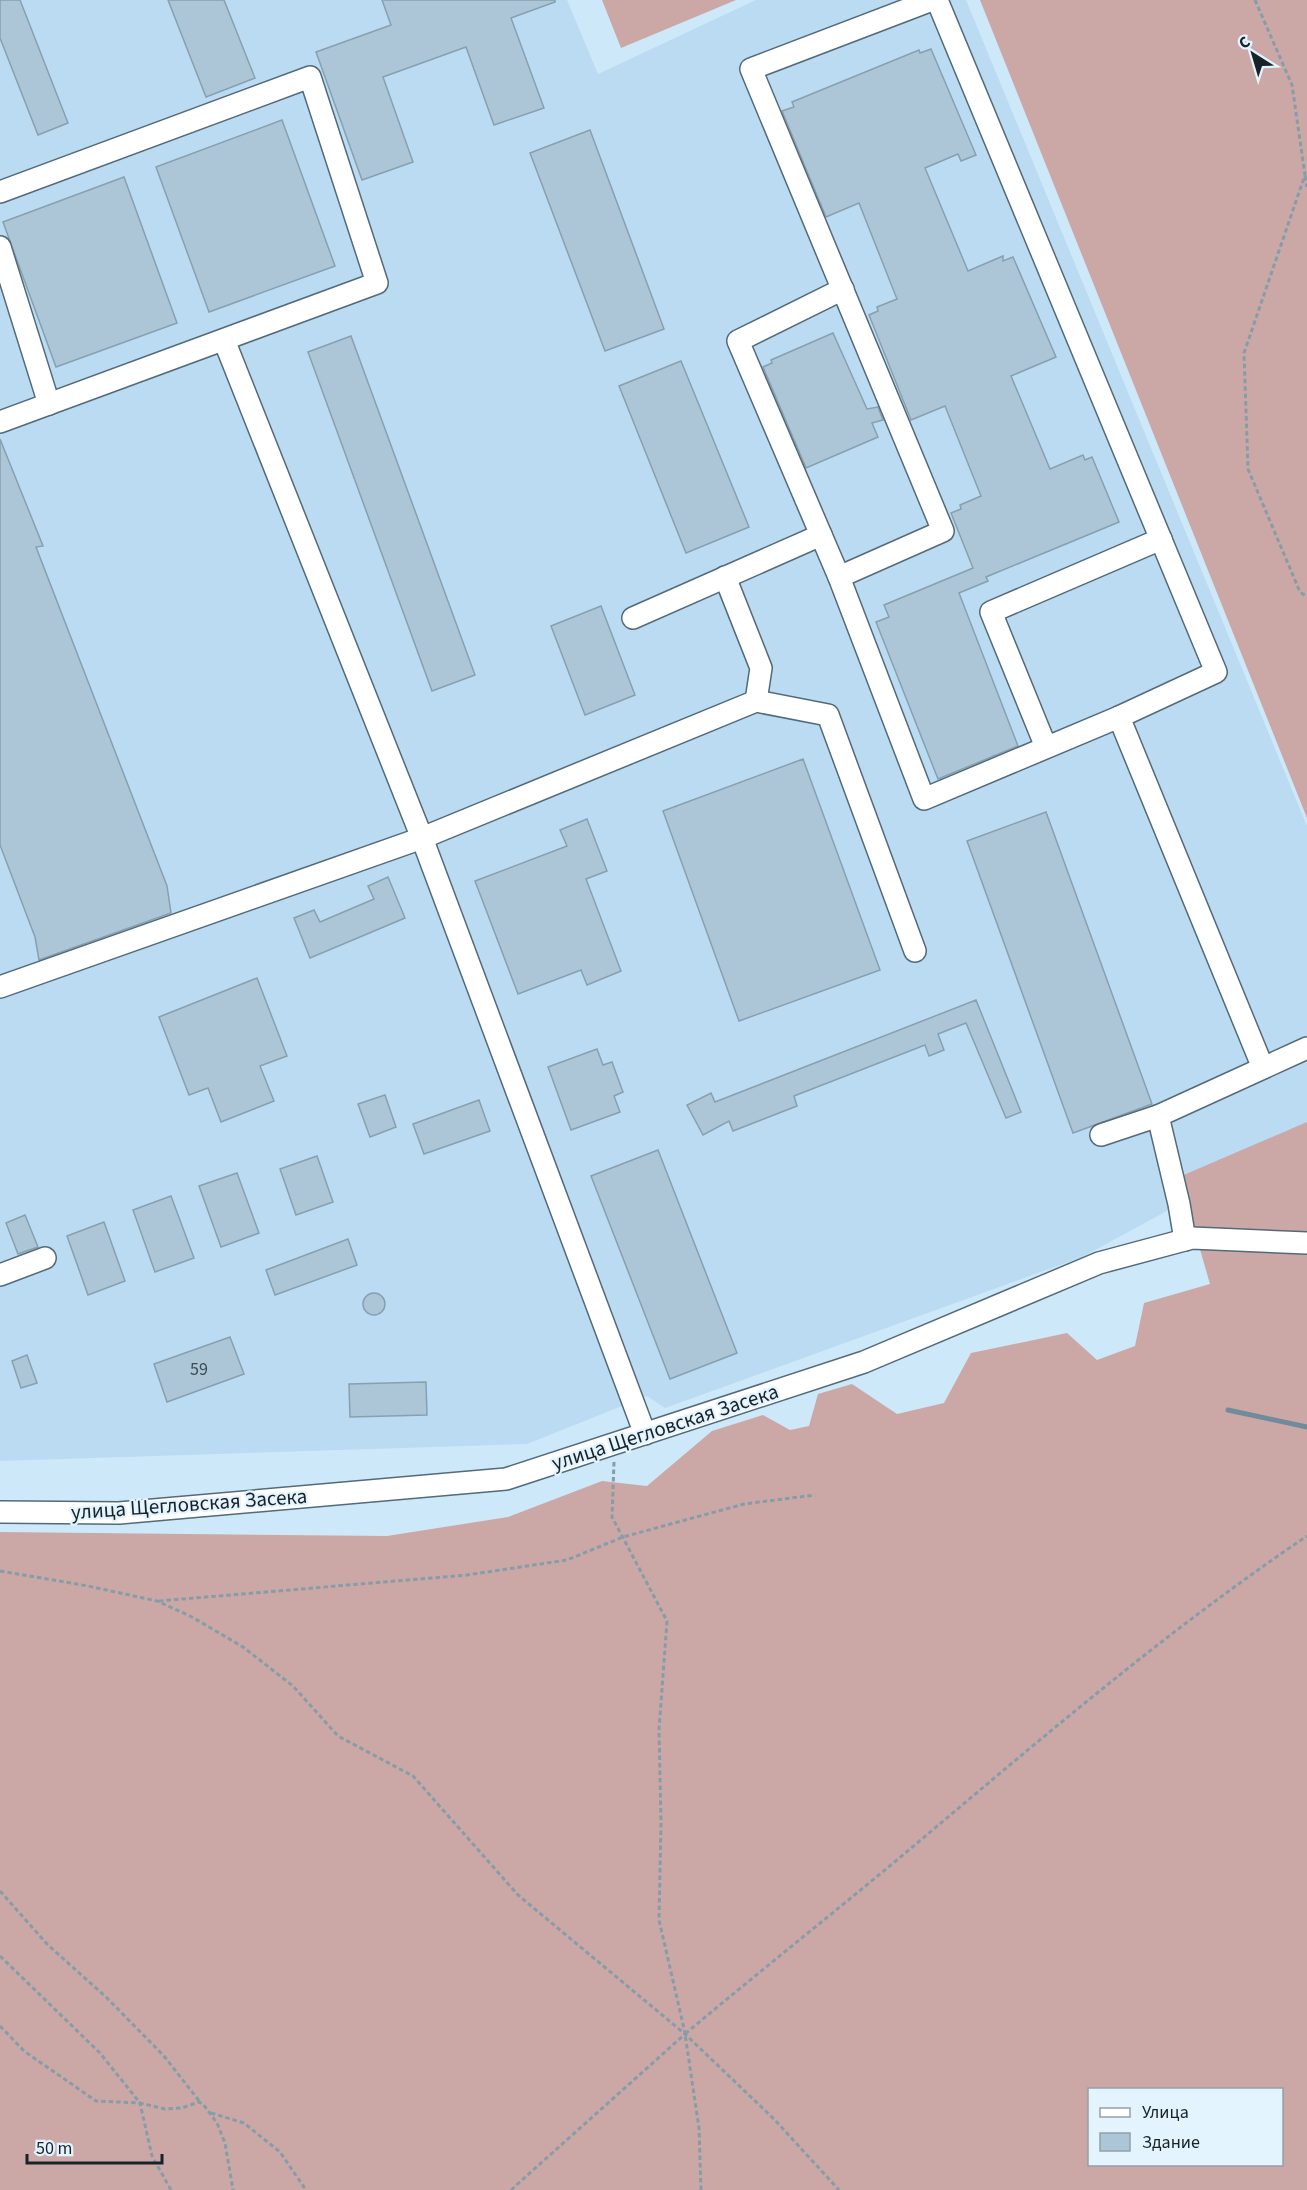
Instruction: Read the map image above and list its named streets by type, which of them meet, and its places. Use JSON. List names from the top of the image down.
{
  "streets": {
    "street": ["улица Щегловская Засека"]
  },
  "house_numbers": ["59"],
  "legend": ["Улица", "Здание"],
  "scale_bar": "50 m",
  "north": "top left"
}
